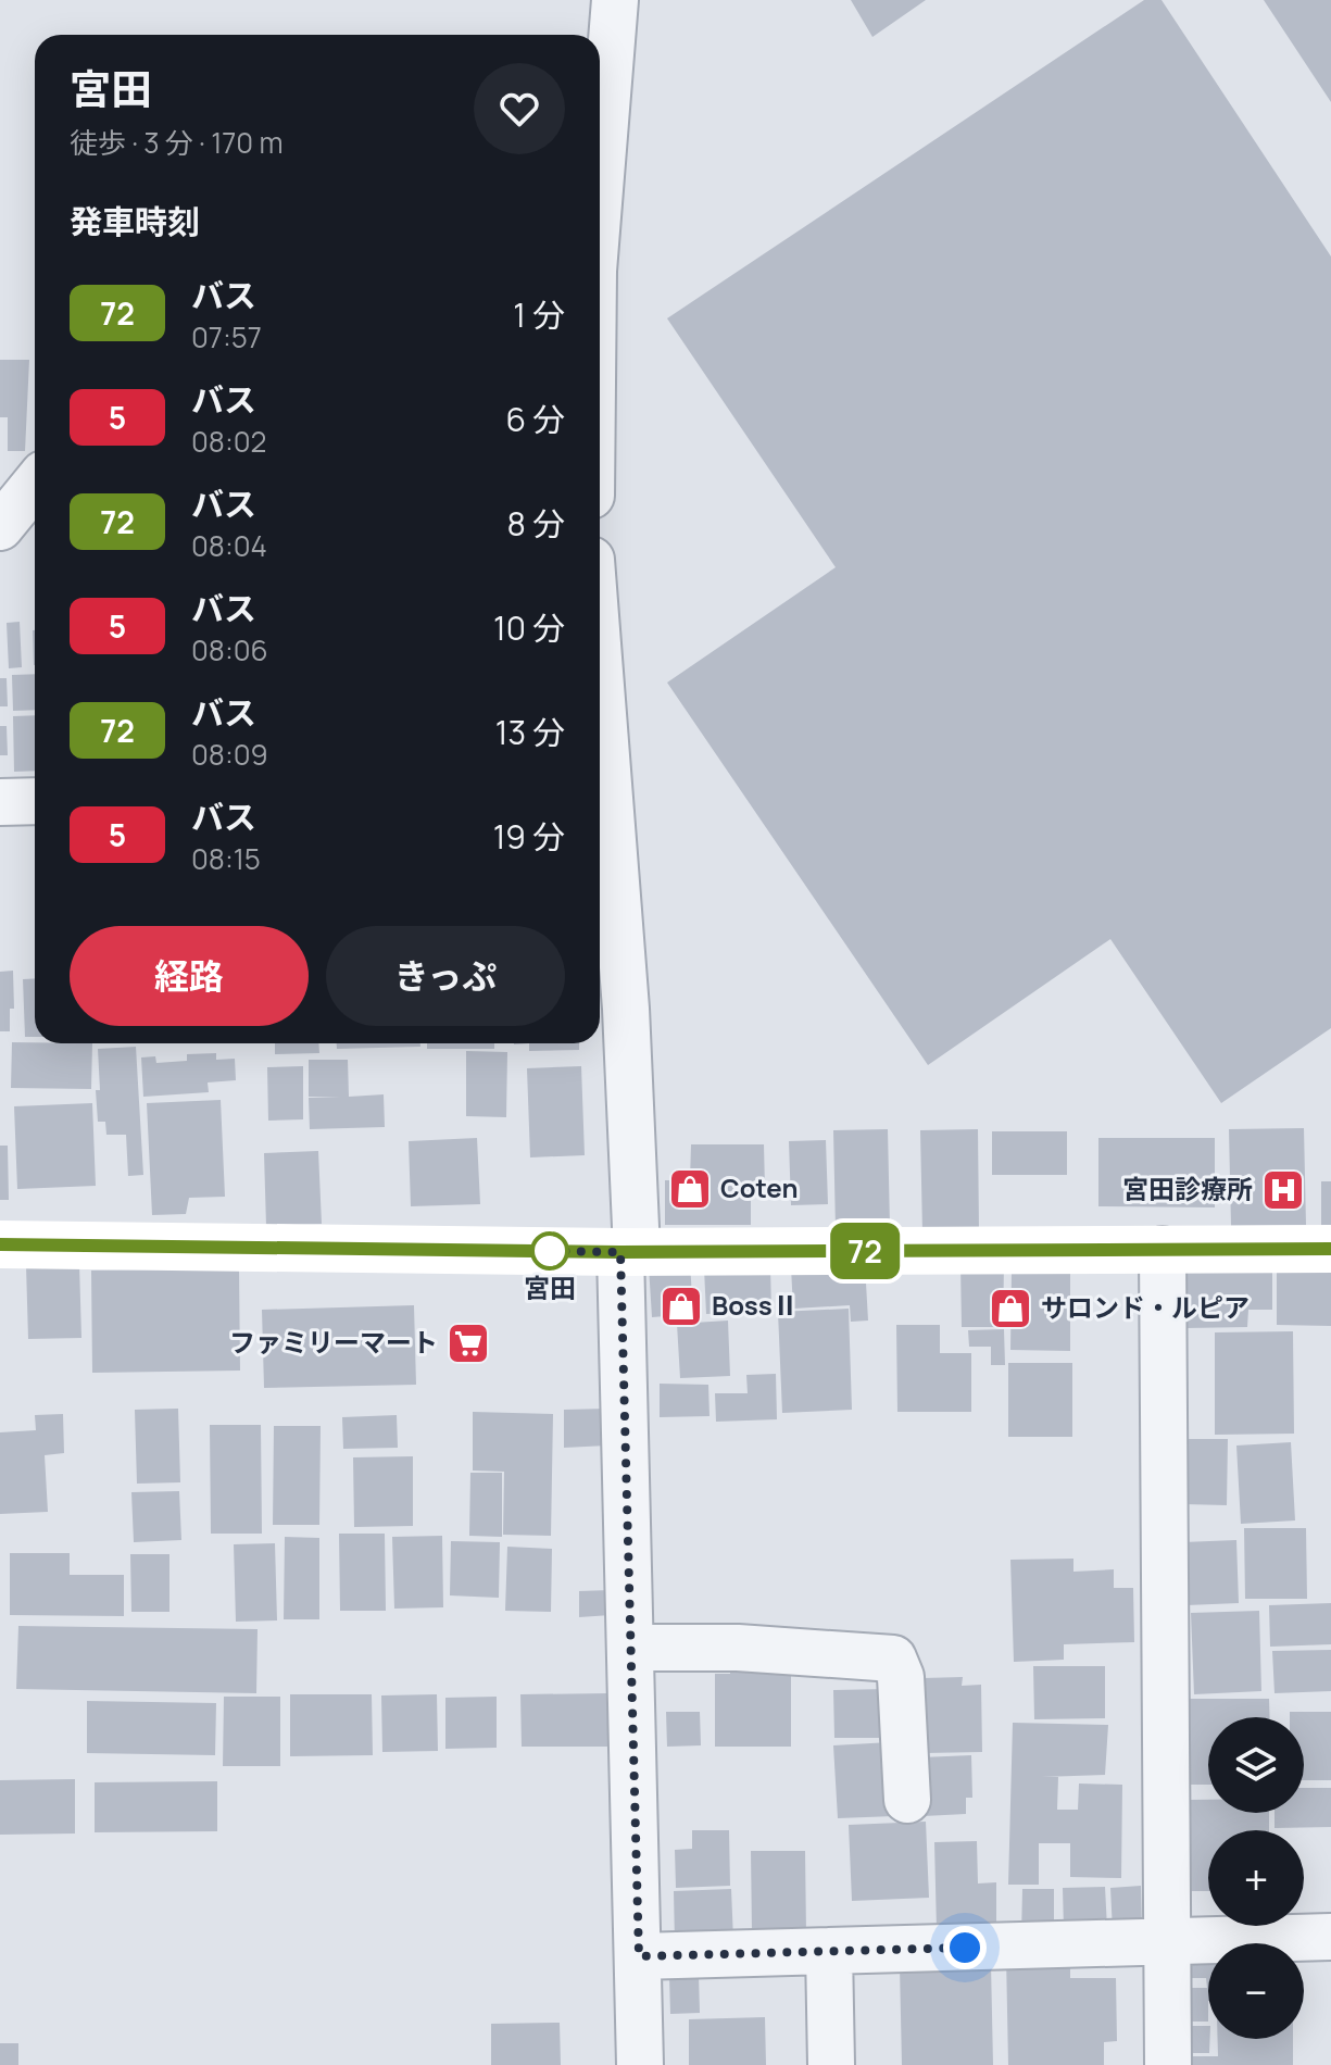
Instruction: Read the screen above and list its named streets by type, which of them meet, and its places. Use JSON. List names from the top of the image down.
{
  "places": {
    "shop": ["Coten", "BossⅡ", "サロンド・ルピア"],
    "hospital": ["宮田診療所"],
    "other": ["宮田"],
    "supermarket": ["ファミリーマート"]
  },
  "lines": ["bus line 72"],
  "page": {
    "on_map": "72",
    "heading": [
      ["宮田", "徒歩 · 3 分 · 170 m"],
      "発車時刻"
    ],
    "list": [
      {
        "mark": "72",
        "name": "バス",
        "note": "07:57",
        "value": "1 分"
      },
      {
        "mark": "5",
        "name": "バス",
        "note": "08:02",
        "value": "6 分"
      },
      {
        "mark": "72",
        "name": "バス",
        "note": "08:04",
        "value": "8 分"
      },
      {
        "mark": "5",
        "name": "バス",
        "note": "08:06",
        "value": "10 分"
      },
      {
        "mark": "72",
        "name": "バス",
        "note": "08:09",
        "value": "13 分"
      },
      {
        "mark": "5",
        "name": "バス",
        "note": "08:15",
        "value": "19 分"
      }
    ],
    "buttons": ["経路", "きっぷ"],
    "map_buttons": ["+", "−"]
  }
}
